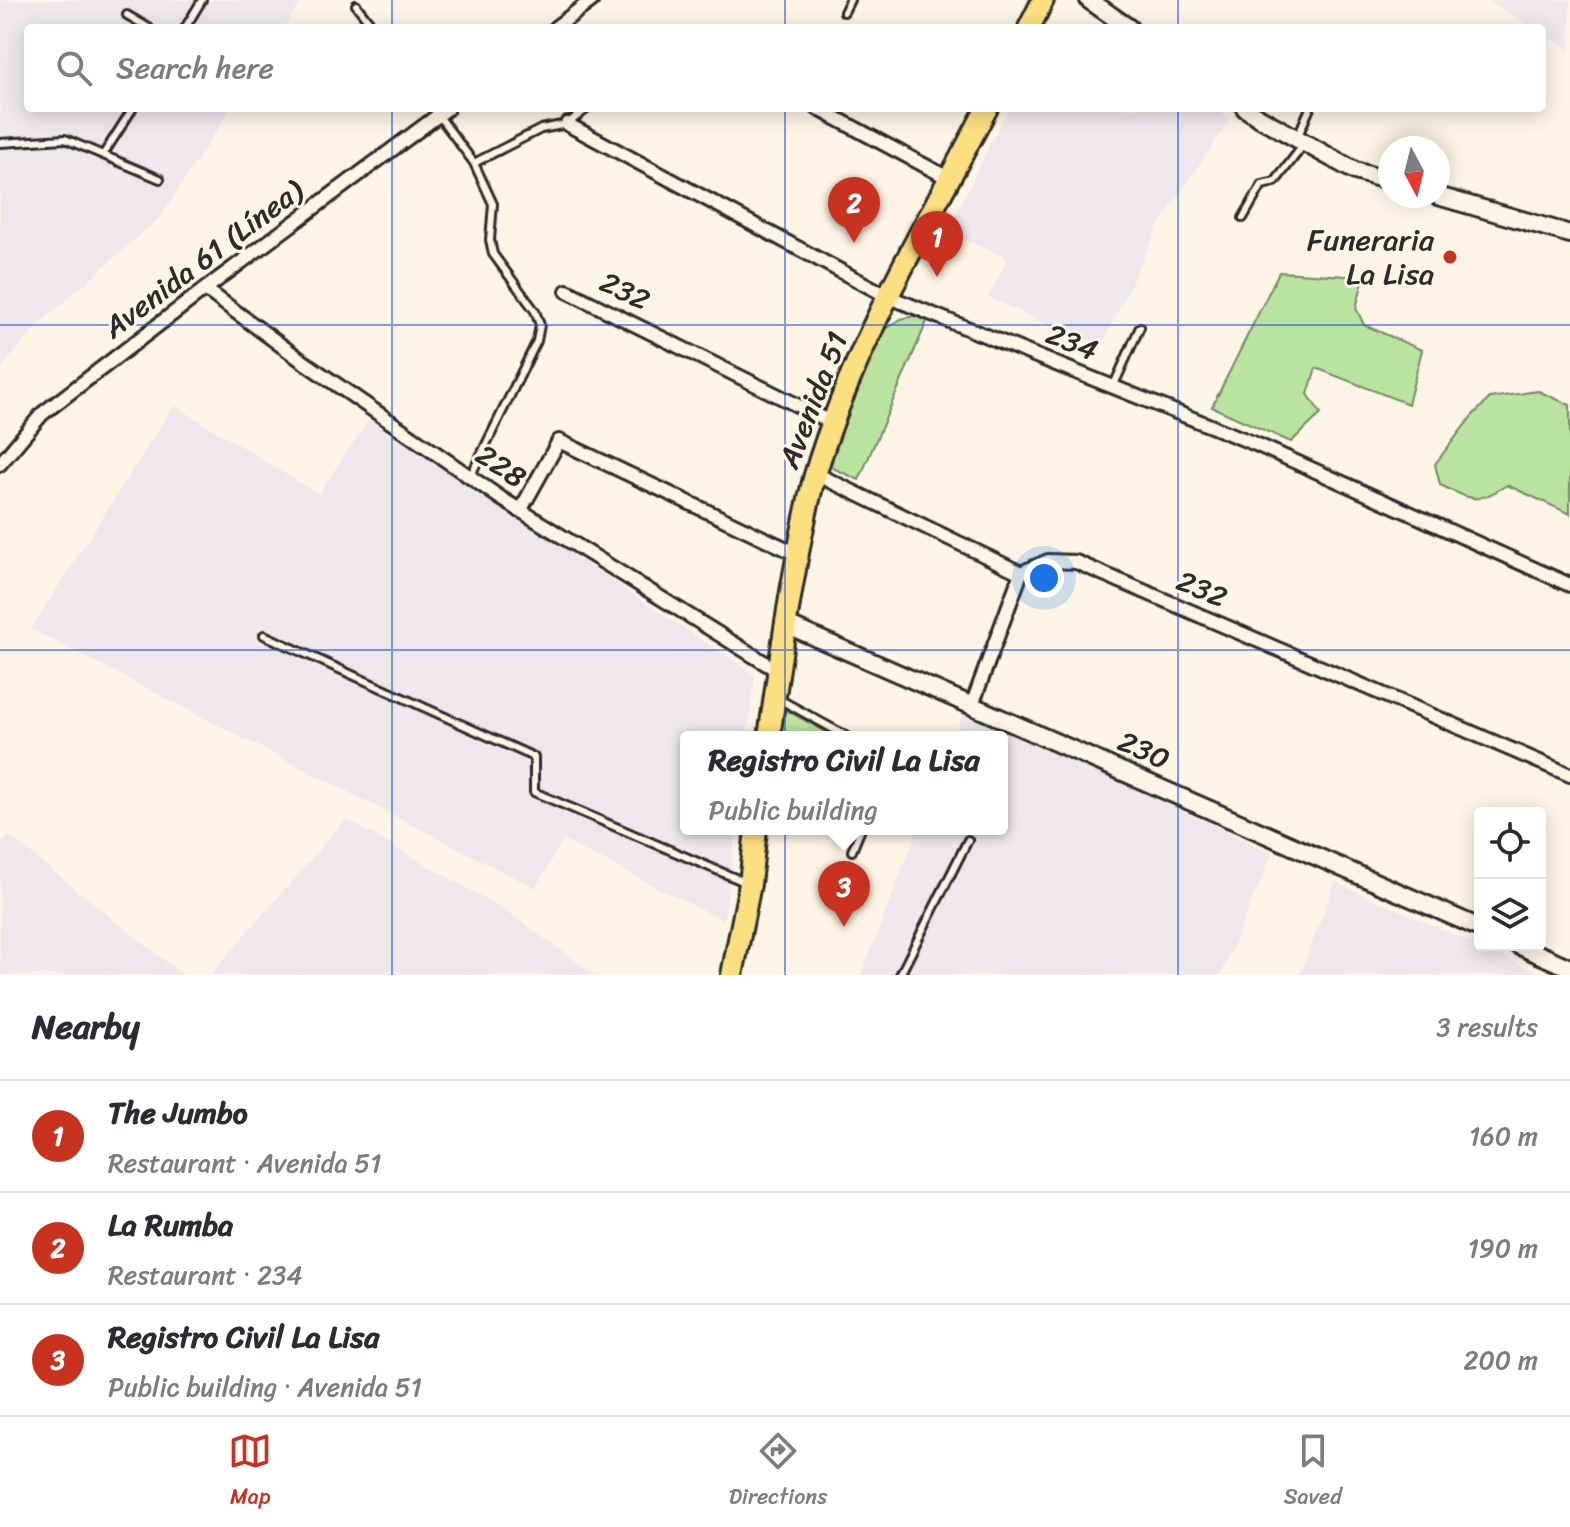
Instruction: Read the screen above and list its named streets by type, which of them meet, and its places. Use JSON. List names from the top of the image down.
{
  "streets": {
    "main road": ["Avenida 51"],
    "street": [
      "Avenida 61 (Línea)",
      "232",
      "234",
      "228",
      "230"
    ]
  },
  "crossings": [
    ["Avenida 61 (Línea)", "228"],
    ["232", "Avenida 51"],
    ["234", "Avenida 51"],
    ["Avenida 51", "228"],
    ["Avenida 51", "230"]
  ],
  "places": ["Funeraria La Lisa"],
  "north": "bottom",
  "page": {
    "search": "Search here",
    "pins": ["2", "1", "3"],
    "popup": ["Registro Civil La Lisa", "Public building"],
    "heading": ["Nearby", "3 results"],
    "list": [
      {
        "mark": "1",
        "name": "The Jumbo",
        "note": "Restaurant · Avenida 51",
        "value": "160 m"
      },
      {
        "mark": "2",
        "name": "La Rumba",
        "note": "Restaurant · 234",
        "value": "190 m"
      },
      {
        "mark": "3",
        "name": "Registro Civil La Lisa",
        "note": "Public building · Avenida 51",
        "value": "200 m"
      }
    ],
    "nav": ["Map", "Directions", "Saved"]
  }
}
